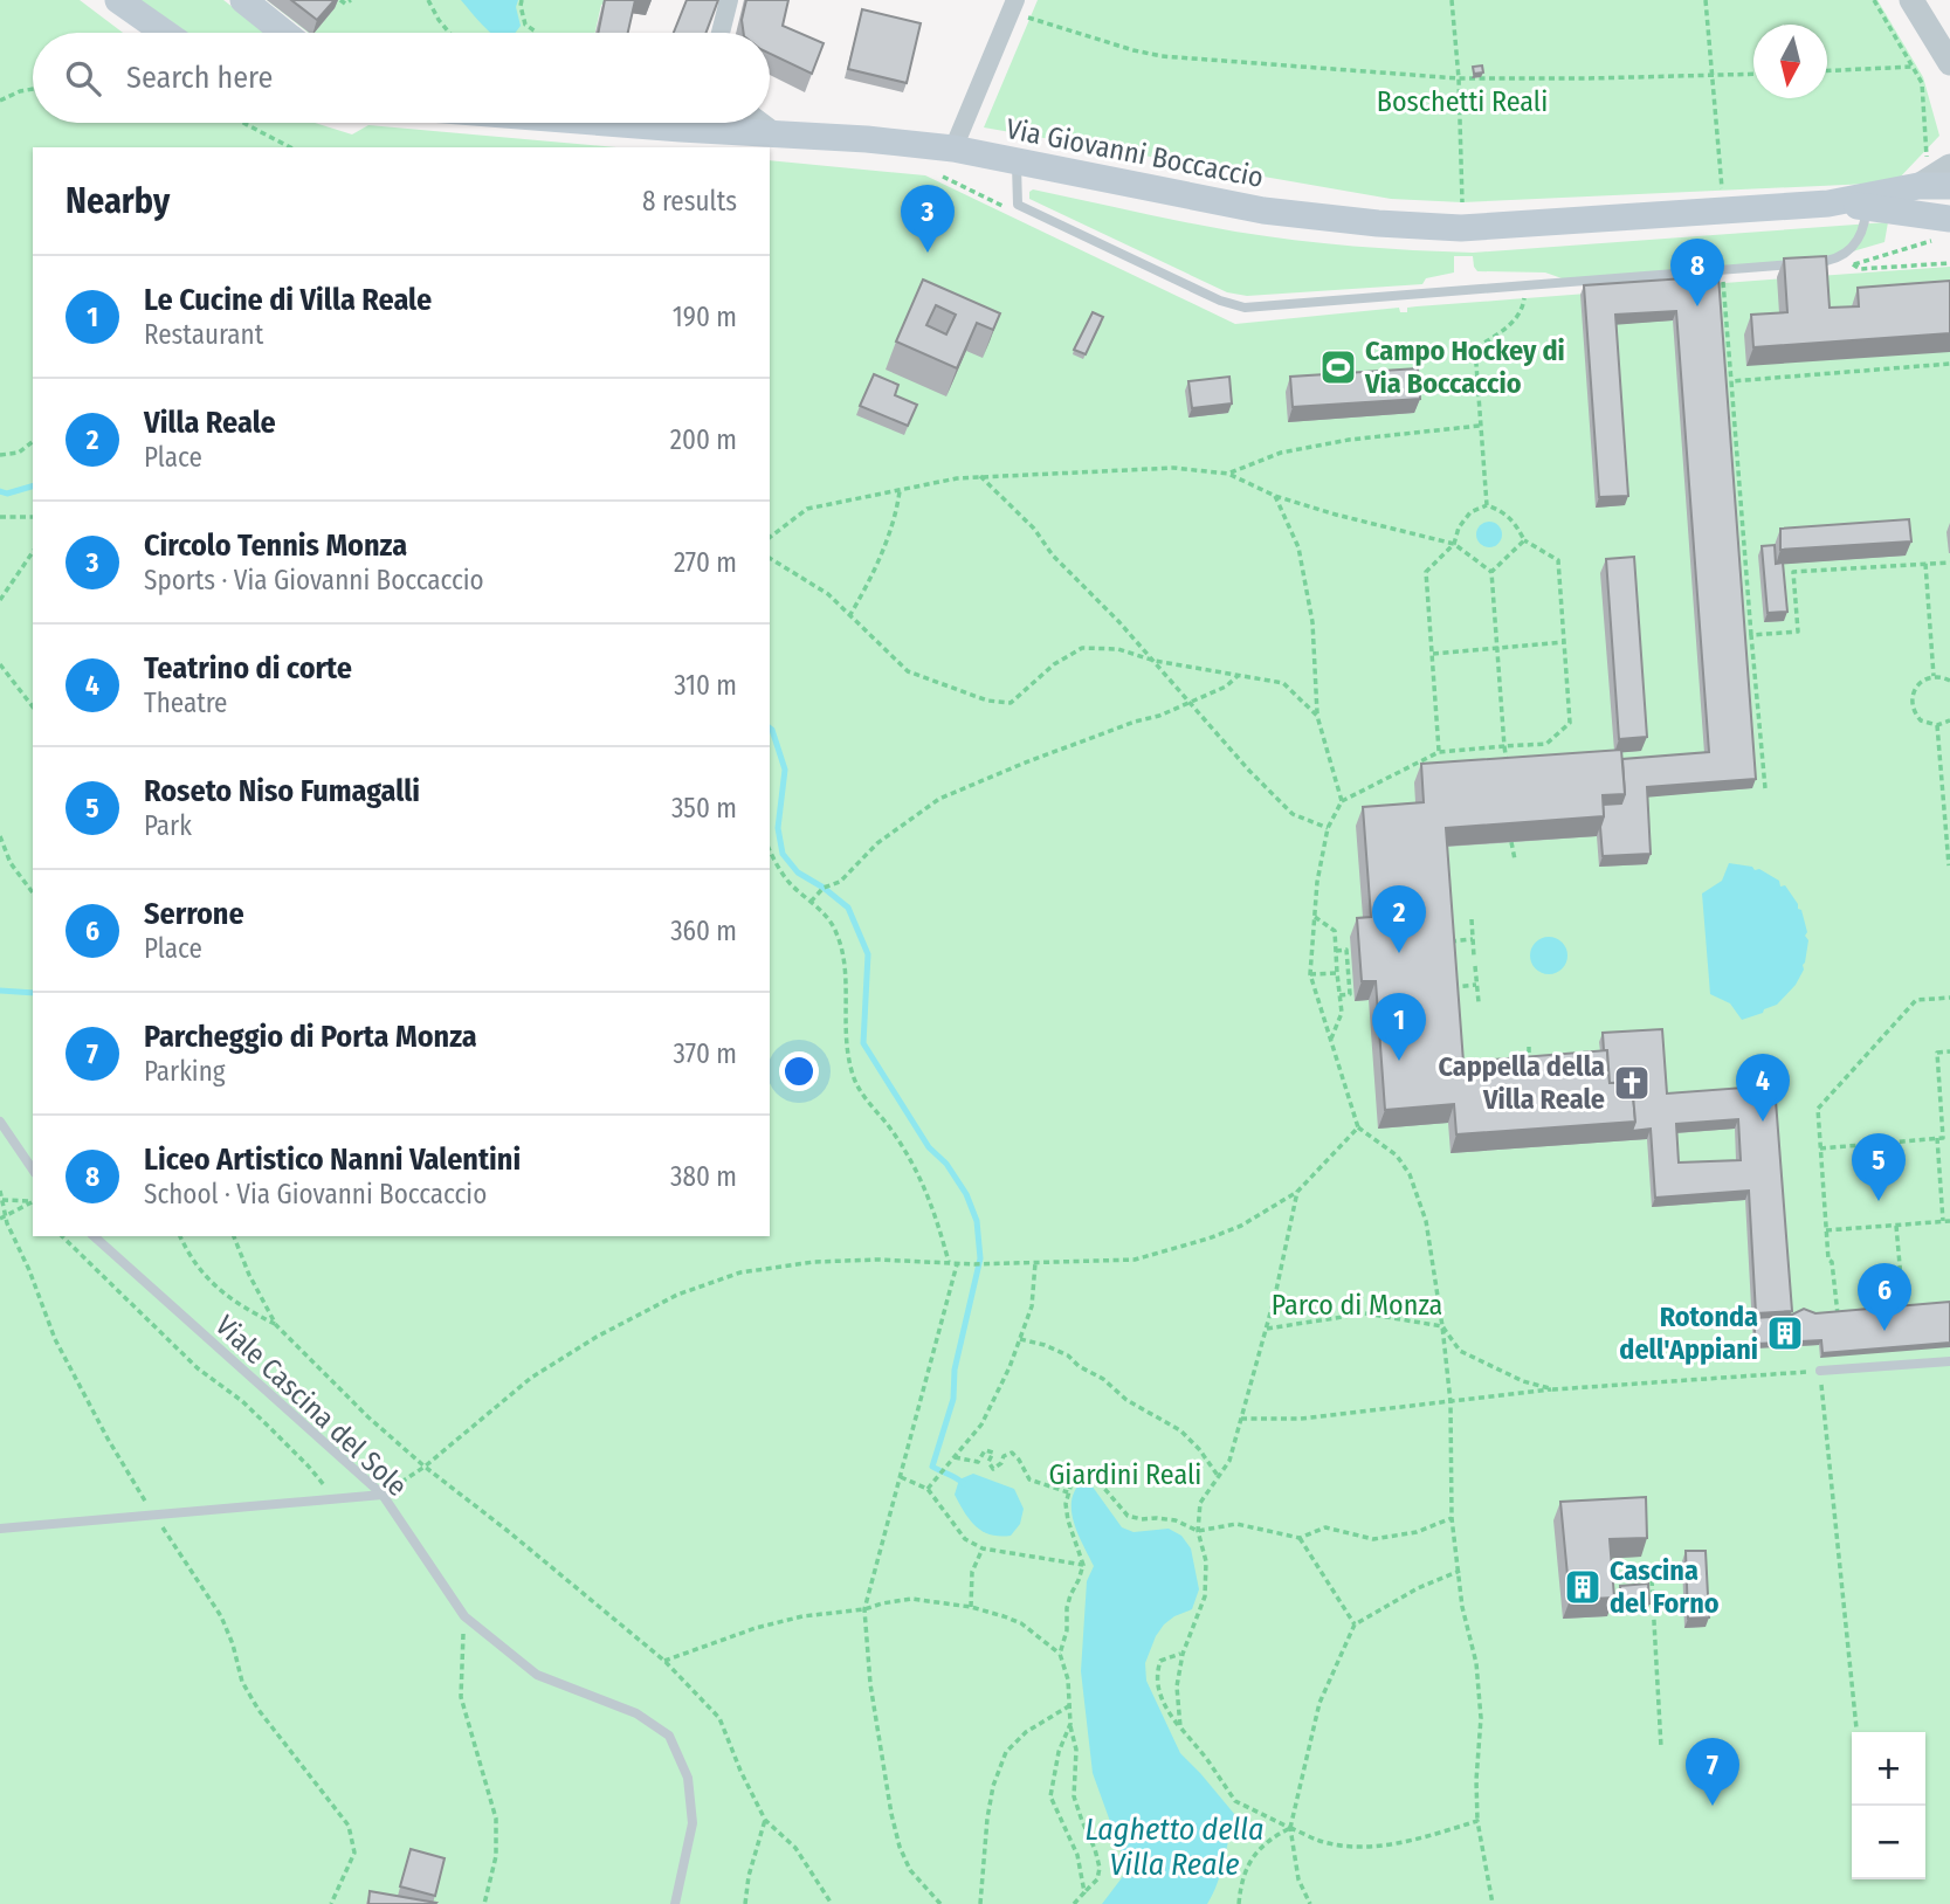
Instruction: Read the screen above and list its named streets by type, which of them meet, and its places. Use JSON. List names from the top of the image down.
{
  "streets": {
    "main road": ["Via Giovanni Boccaccio"],
    "lane": ["Viale Cascina del Sole"]
  },
  "water": ["Laghetto della Villa Reale"],
  "parks": ["Boschetti Reali", "Parco di Monza", "Giardini Reali"],
  "places": {
    "sports": ["Campo Hockey di Via Boccaccio"],
    "church": ["Cappella della Villa Reale"],
    "building": ["Rotonda dell'Appiani", "Cascina del Forno"]
  },
  "north": "bottom",
  "page": {
    "search": "Search here",
    "heading": ["Nearby", "8 results"],
    "pins": [
      "3",
      "8",
      "2",
      "1",
      "4",
      "5",
      "6",
      "7"
    ],
    "list": [
      {
        "mark": "1",
        "name": "Le Cucine di Villa Reale",
        "note": "Restaurant",
        "value": "190 m"
      },
      {
        "mark": "2",
        "name": "Villa Reale",
        "note": "Place",
        "value": "200 m"
      },
      {
        "mark": "3",
        "name": "Circolo Tennis Monza",
        "note": "Sports · Via Giovanni Boccaccio",
        "value": "270 m"
      },
      {
        "mark": "4",
        "name": "Teatrino di corte",
        "note": "Theatre",
        "value": "310 m"
      },
      {
        "mark": "5",
        "name": "Roseto Niso Fumagalli",
        "note": "Park",
        "value": "350 m"
      },
      {
        "mark": "6",
        "name": "Serrone",
        "note": "Place",
        "value": "360 m"
      },
      {
        "mark": "7",
        "name": "Parcheggio di Porta Monza",
        "note": "Parking",
        "value": "370 m"
      },
      {
        "mark": "8",
        "name": "Liceo Artistico Nanni Valentini",
        "note": "School · Via Giovanni Boccaccio",
        "value": "380 m"
      }
    ],
    "map_buttons": ["+", "−"]
  }
}
